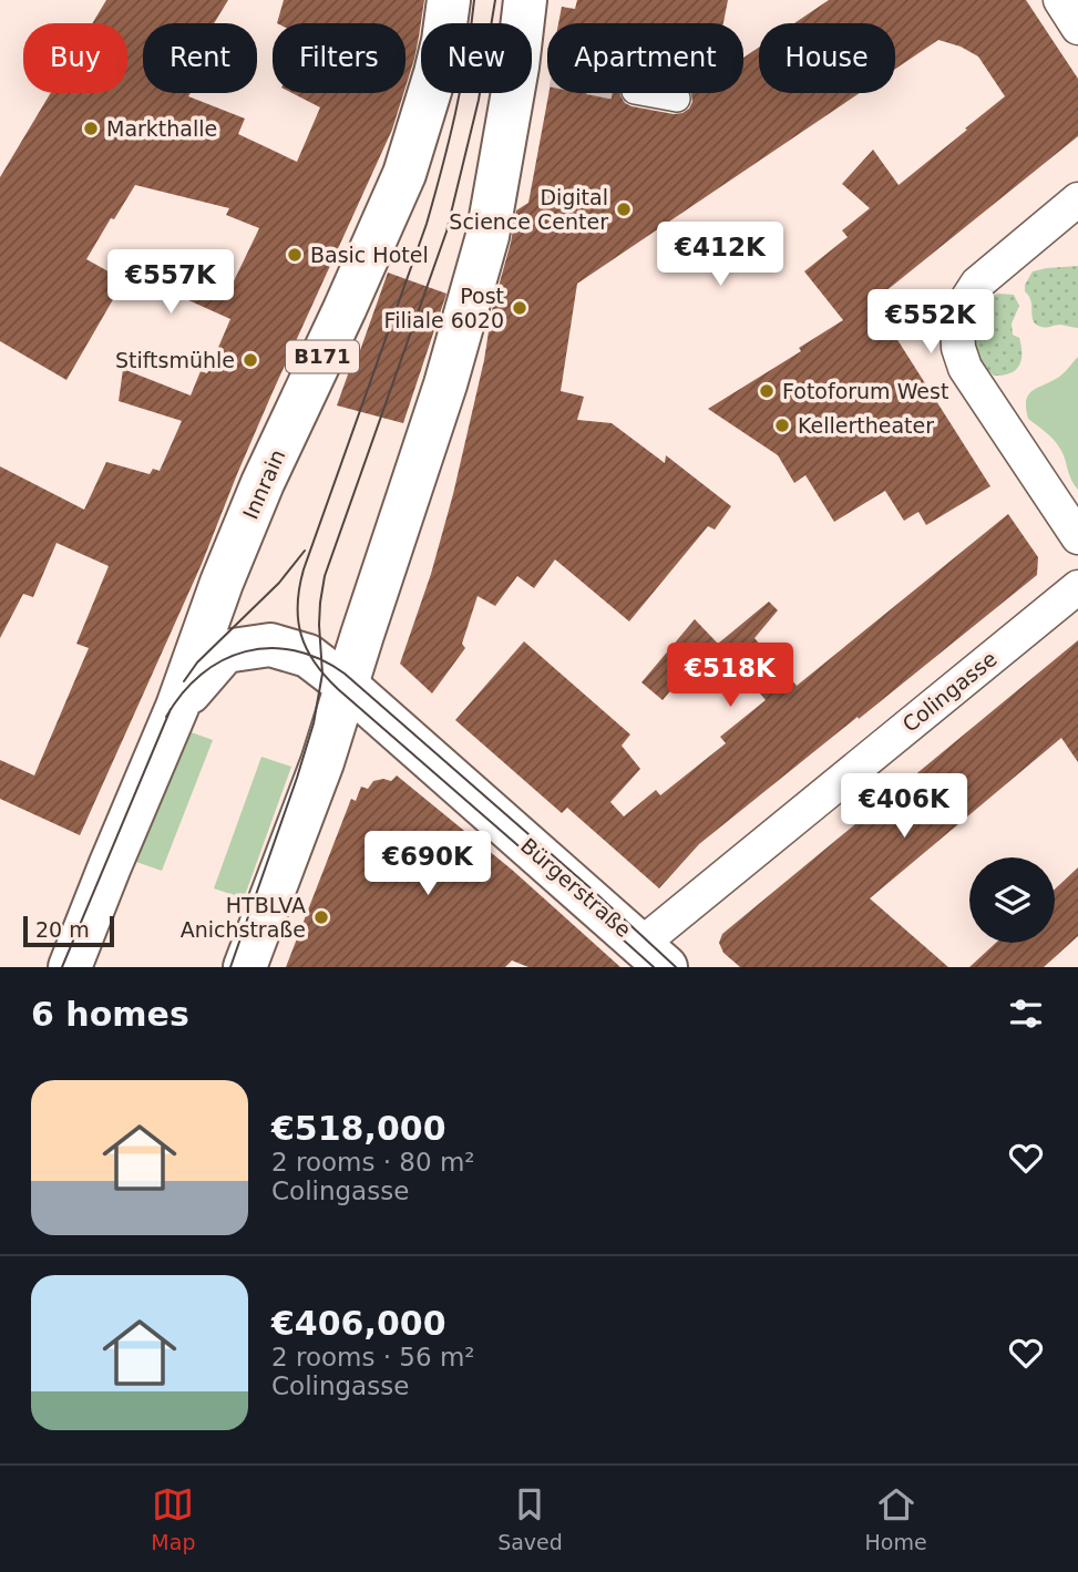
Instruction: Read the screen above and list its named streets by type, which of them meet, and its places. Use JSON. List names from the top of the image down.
{
  "streets": {
    "main road": ["B171", "Innrain", "Bürgerstraße"],
    "street": ["Colingasse"]
  },
  "crossings": [
    ["Innrain", "Bürgerstraße"],
    ["Colingasse", "Bürgerstraße"]
  ],
  "places": [
    "Markthalle",
    "Digital Science Center",
    "Basic Hotel",
    "Post Filiale 6020",
    "Stiftsmühle",
    "Fotoforum West",
    "Kellertheater",
    "HTBLVA Anichstraße"
  ],
  "scale_bar": "20 m",
  "page": {
    "chip": [
      "Buy",
      "Rent",
      "Filters",
      "New",
      "Apartment",
      "House"
    ],
    "price": [
      "€412K",
      "€557K",
      "€552K",
      "€518K",
      "€406K",
      "€690K"
    ],
    "scale": "20 m",
    "heading": "6 homes",
    "list": [
      {
        "name": "€518,000",
        "note": "2 rooms · 80 m² · Colingasse"
      },
      {
        "name": "€406,000",
        "note": "2 rooms · 56 m² · Colingasse"
      }
    ],
    "tabs": ["Map", "Saved", "Home"]
  }
}
